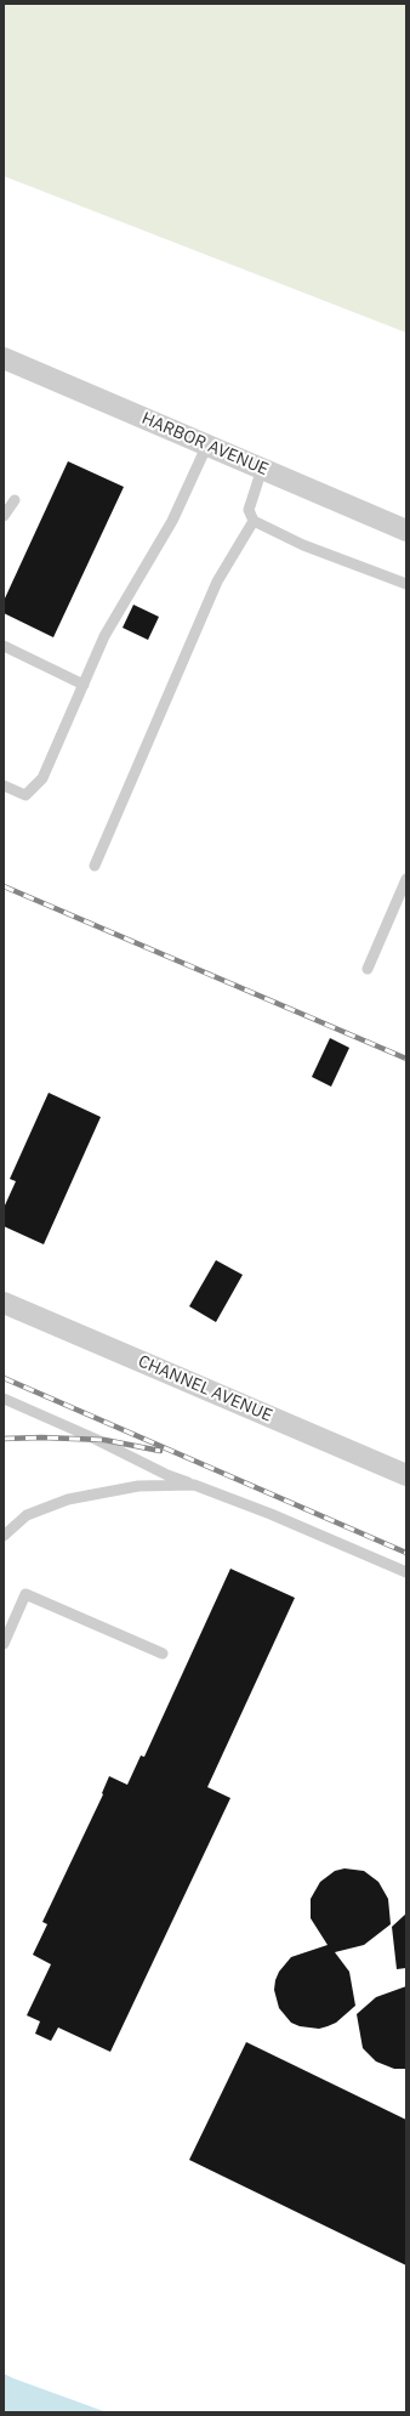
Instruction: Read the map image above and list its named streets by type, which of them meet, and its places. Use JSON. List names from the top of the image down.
{
  "streets": {
    "street": ["HARBOR AVENUE", "CHANNEL AVENUE"]
  }
}
